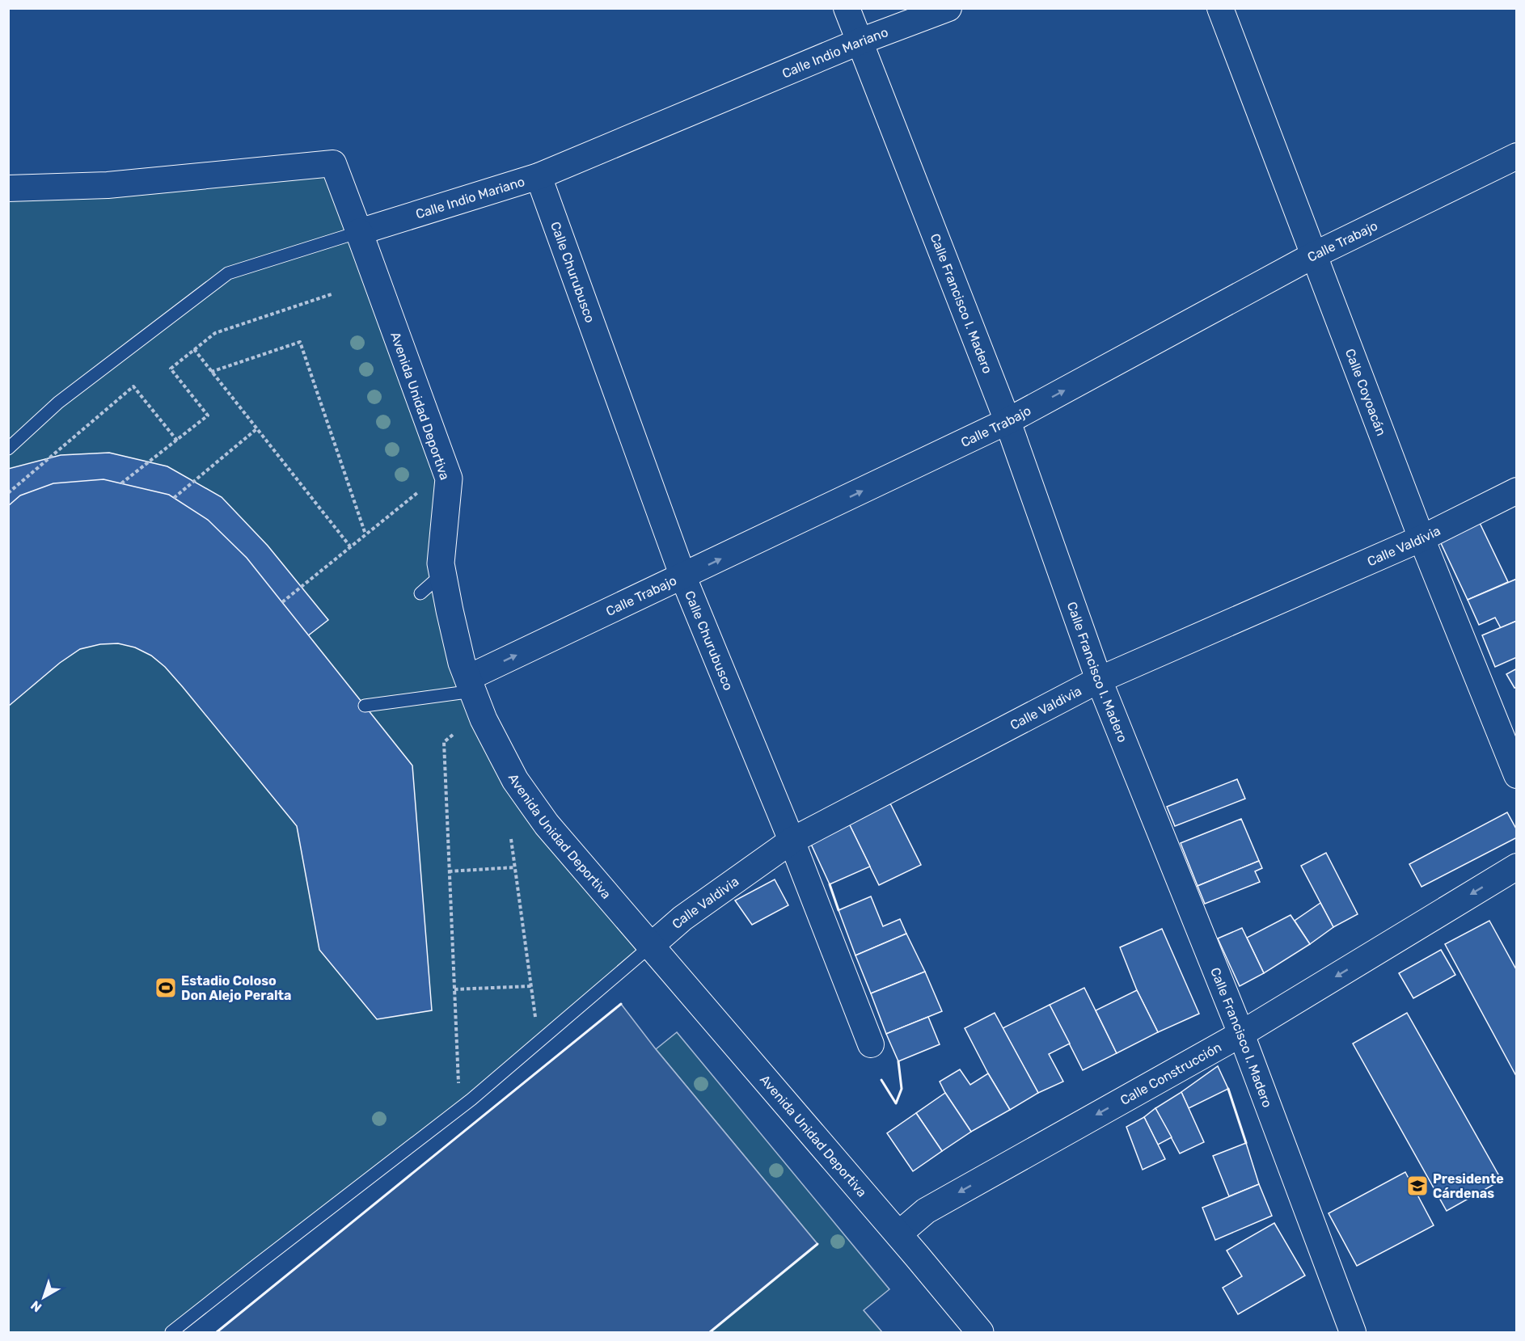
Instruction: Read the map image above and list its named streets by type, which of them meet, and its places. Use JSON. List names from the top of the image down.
{
  "streets": {
    "street": [
      "Calle Indio Mariano",
      "Calle Trabajo",
      "Calle Churubusco",
      "Calle Francisco I. Madero",
      "Calle Coyoacán",
      "Avenida Unidad Deportiva",
      "Calle Valdivia",
      "Calle Construcción"
    ]
  },
  "crossings": [
    ["Calle Indio Mariano", "Calle Churubusco"],
    ["Calle Indio Mariano", "Calle Francisco I. Madero"],
    ["Calle Indio Mariano", "Avenida Unidad Deportiva"],
    ["Calle Trabajo", "Calle Churubusco"],
    ["Calle Trabajo", "Calle Francisco I. Madero"],
    ["Calle Trabajo", "Calle Coyoacán"],
    ["Calle Trabajo", "Avenida Unidad Deportiva"],
    ["Calle Churubusco", "Calle Valdivia"],
    ["Calle Francisco I. Madero", "Calle Valdivia"],
    ["Calle Francisco I. Madero", "Calle Construcción"],
    ["Calle Coyoacán", "Calle Valdivia"],
    ["Avenida Unidad Deportiva", "Calle Valdivia"],
    ["Avenida Unidad Deportiva", "Calle Construcción"]
  ],
  "one_way": ["Calle Trabajo", "Calle Construcción"],
  "places": {
    "sports": ["Estadio Coloso Don Alejo Peralta"],
    "school or university": ["Presidente Cárdenas"]
  },
  "north": "bottom left"
}
